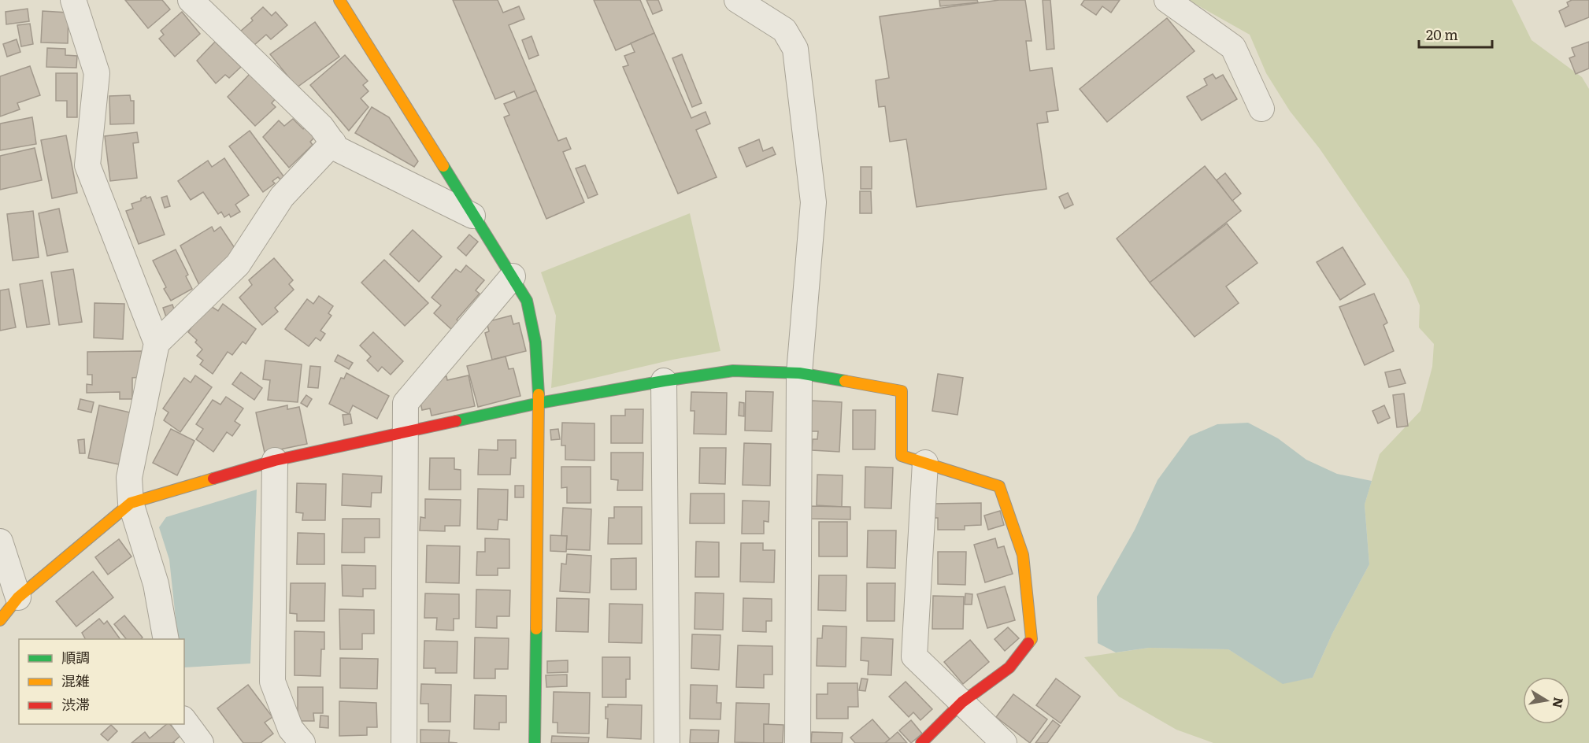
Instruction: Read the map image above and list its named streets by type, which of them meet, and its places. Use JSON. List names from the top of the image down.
{
  "legend": ["順調", "混雑", "渋滞"],
  "scale_bar": "20 m",
  "north": "right"
}
